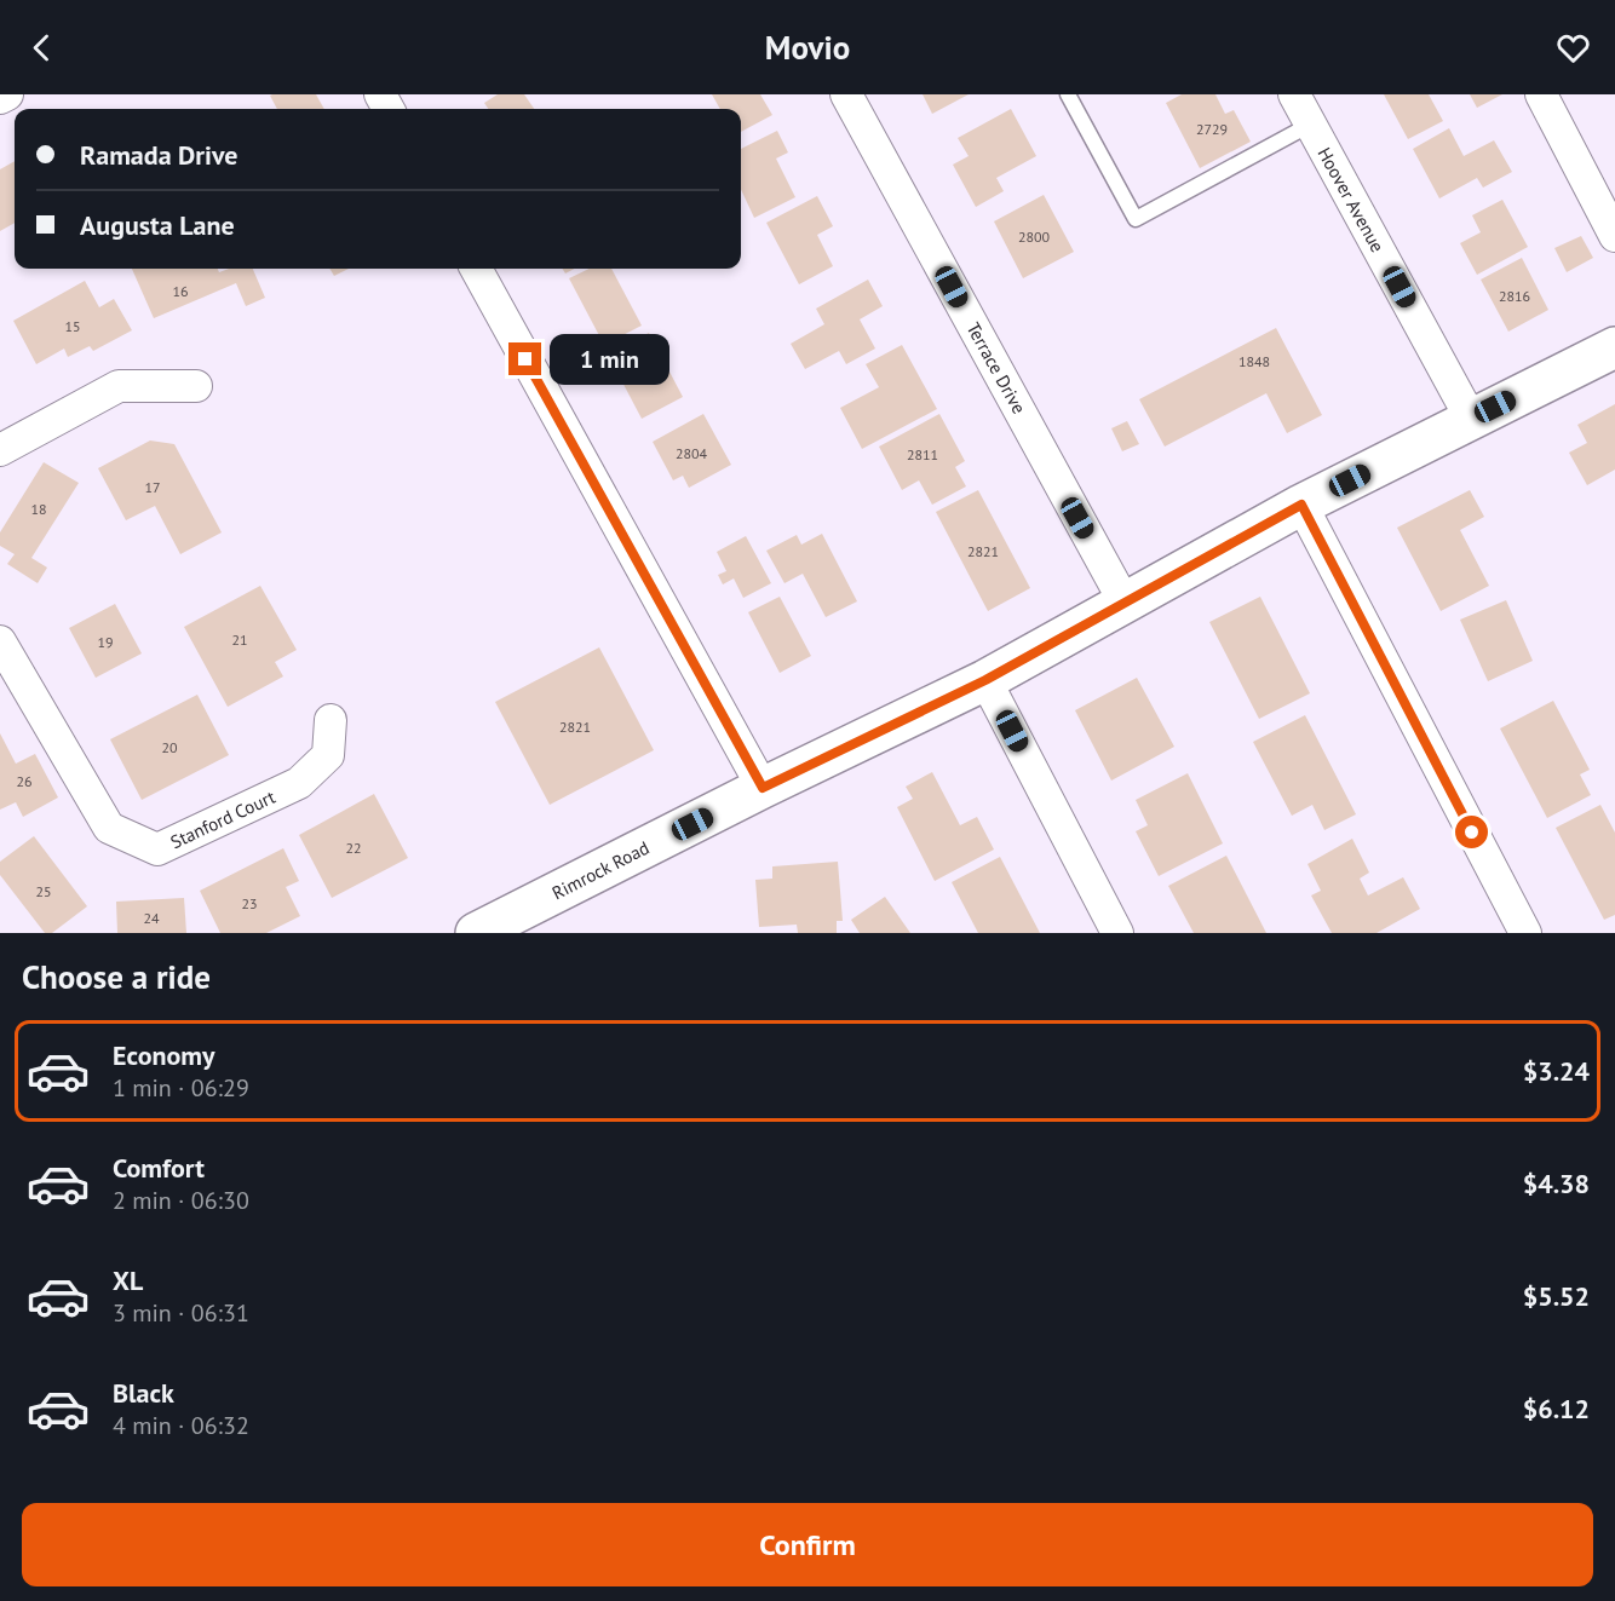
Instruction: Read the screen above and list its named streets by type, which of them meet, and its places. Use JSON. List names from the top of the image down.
{
  "streets": {
    "main road": ["Rimrock Road"],
    "street": ["Hoover Avenue", "Terrace Drive", "Stanford Court"]
  },
  "crossings": [
    ["Hoover Avenue", "Rimrock Road"],
    ["Terrace Drive", "Rimrock Road"]
  ],
  "house_numbers": [
    "2729",
    "2800",
    "16",
    "2816",
    "15",
    "1848",
    "2804",
    "2811",
    "17",
    "18",
    "2821",
    "21",
    "19",
    "2821",
    "20",
    "26",
    "22",
    "25",
    "23",
    "24"
  ],
  "page": {
    "header": "Movio",
    "banner": ["Ramada Drive", "Augusta Lane"],
    "bubble": "1 min",
    "heading": "Choose a ride",
    "list": [
      {
        "name": "Economy",
        "note": "1 min · 06:29",
        "value": "$3.24"
      },
      {
        "name": "Comfort",
        "note": "2 min · 06:30",
        "value": "$4.38"
      },
      {
        "name": "XL",
        "note": "3 min · 06:31",
        "value": "$5.52"
      },
      {
        "name": "Black",
        "note": "4 min · 06:32",
        "value": "$6.12"
      }
    ],
    "buttons": "Confirm"
  }
}
